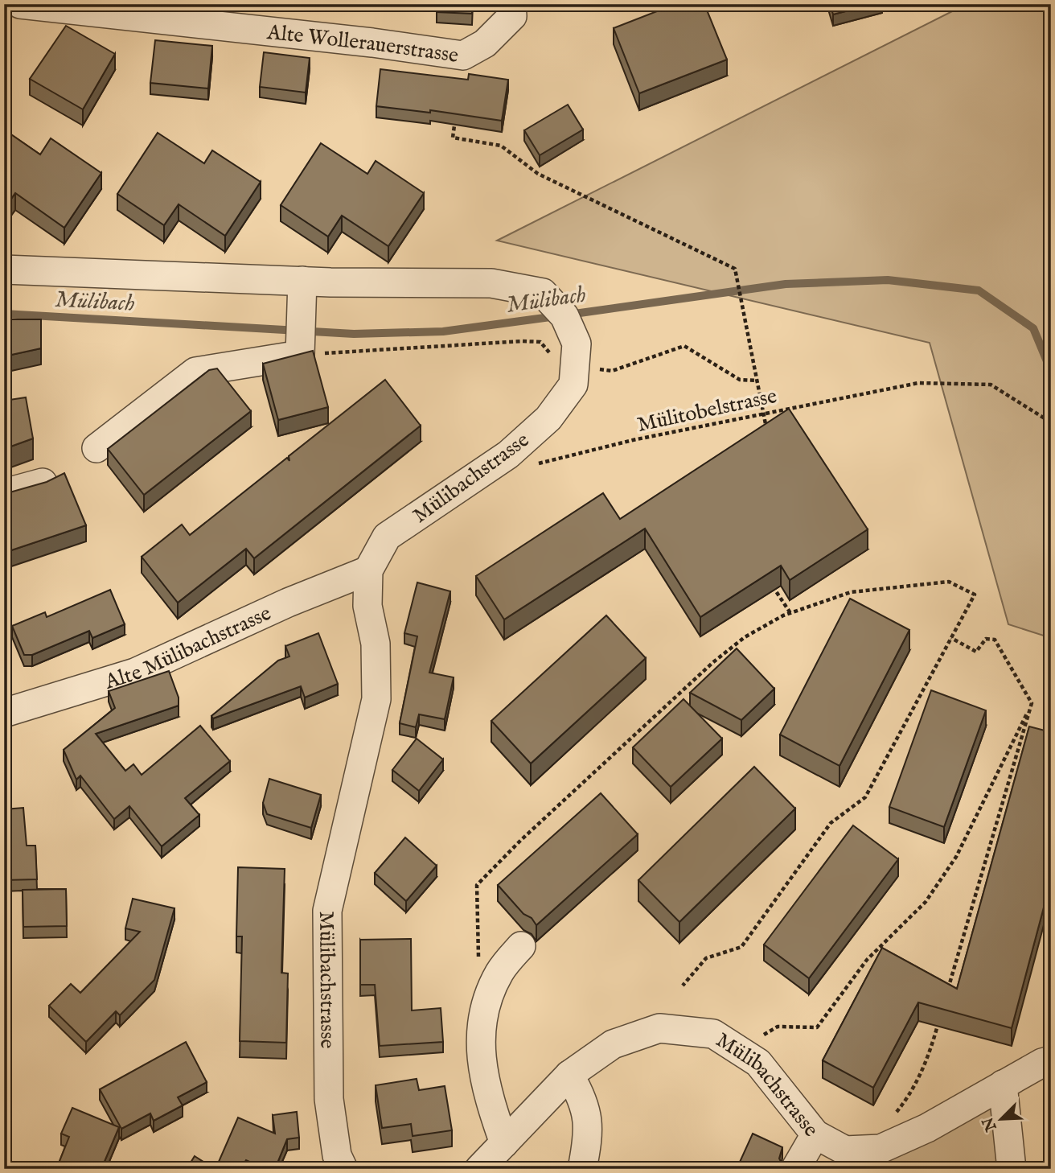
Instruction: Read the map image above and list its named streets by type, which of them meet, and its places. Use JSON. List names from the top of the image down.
{
  "streets": {
    "street": ["Alte Wollerauerstrasse", "Mülibachstrasse", "Alte Mülibachstrasse"],
    "path": ["Mülitobelstrasse"]
  },
  "crossings": [
    ["Mülitobelstrasse", "Mülibachstrasse"],
    ["Mülibachstrasse", "Alte Mülibachstrasse"]
  ],
  "water": ["Mülibach"],
  "north": "bottom left"
}
